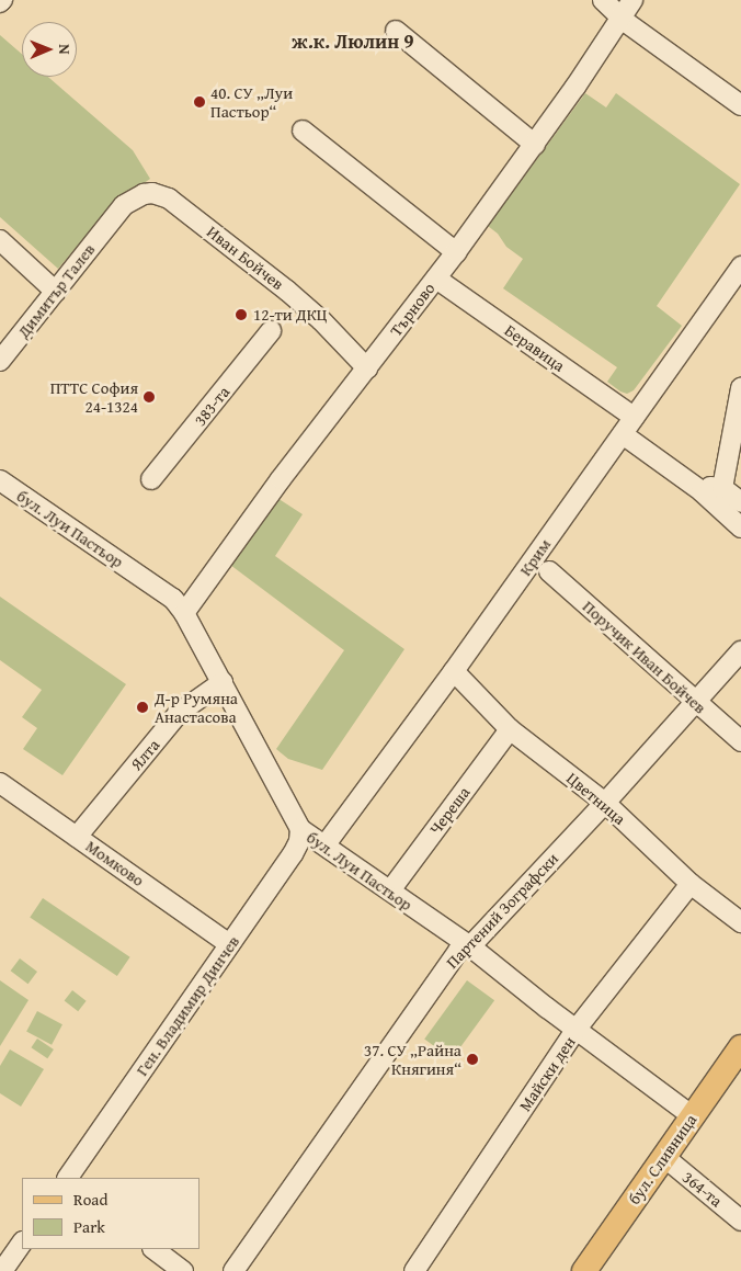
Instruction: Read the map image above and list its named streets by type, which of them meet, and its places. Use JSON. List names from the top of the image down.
{
  "streets": {
    "main road": ["бул. Сливница"],
    "street": [
      "Иван Бойчев",
      "Димитър Талев",
      "Търново",
      "Беравица",
      "383-та",
      "бул. Луи Пастьор",
      "Крим",
      "Поручик Иван Бойчев",
      "Ялта",
      "Цветница",
      "Череша",
      "Момково",
      "Партений Зографски",
      "Ген. Владимир Динчев",
      "Майски ден",
      "364-та"
    ]
  },
  "crossings": [
    ["Иван Бойчев", "Димитър Талев"],
    ["Иван Бойчев", "Търново"],
    ["Търново", "Беравица"],
    ["Търново", "бул. Луи Пастьор"],
    ["Беравица", "Крим"],
    ["бул. Луи Пастьор", "Крим"],
    ["бул. Луи Пастьор", "Ялта"],
    ["бул. Луи Пастьор", "Череша"],
    ["бул. Луи Пастьор", "Партений Зографски"],
    ["бул. Луи Пастьор", "Ген. Владимир Динчев"],
    ["бул. Луи Пастьор", "Майски ден"],
    ["бул. Луи Пастьор", "бул. Сливница"],
    ["Крим", "Цветница"],
    ["Поручик Иван Бойчев", "Партений Зографски"],
    ["Ялта", "Момково"],
    ["Цветница", "Череша"],
    ["Цветница", "Партений Зографски"],
    ["Цветница", "Майски ден"],
    ["Момково", "Ген. Владимир Динчев"],
    ["бул. Сливница", "364-та"]
  ],
  "districts": ["ж.к. Люлин 9"],
  "places": [
    "40. СУ „Луи Пастьор“",
    "12-ти ДКЦ",
    "ПТТС София 24-1324",
    "Д-р Румяна Анастасова",
    "37. СУ „Райна Княгиня“"
  ],
  "legend": ["Road", "Park"],
  "north": "right"
}
